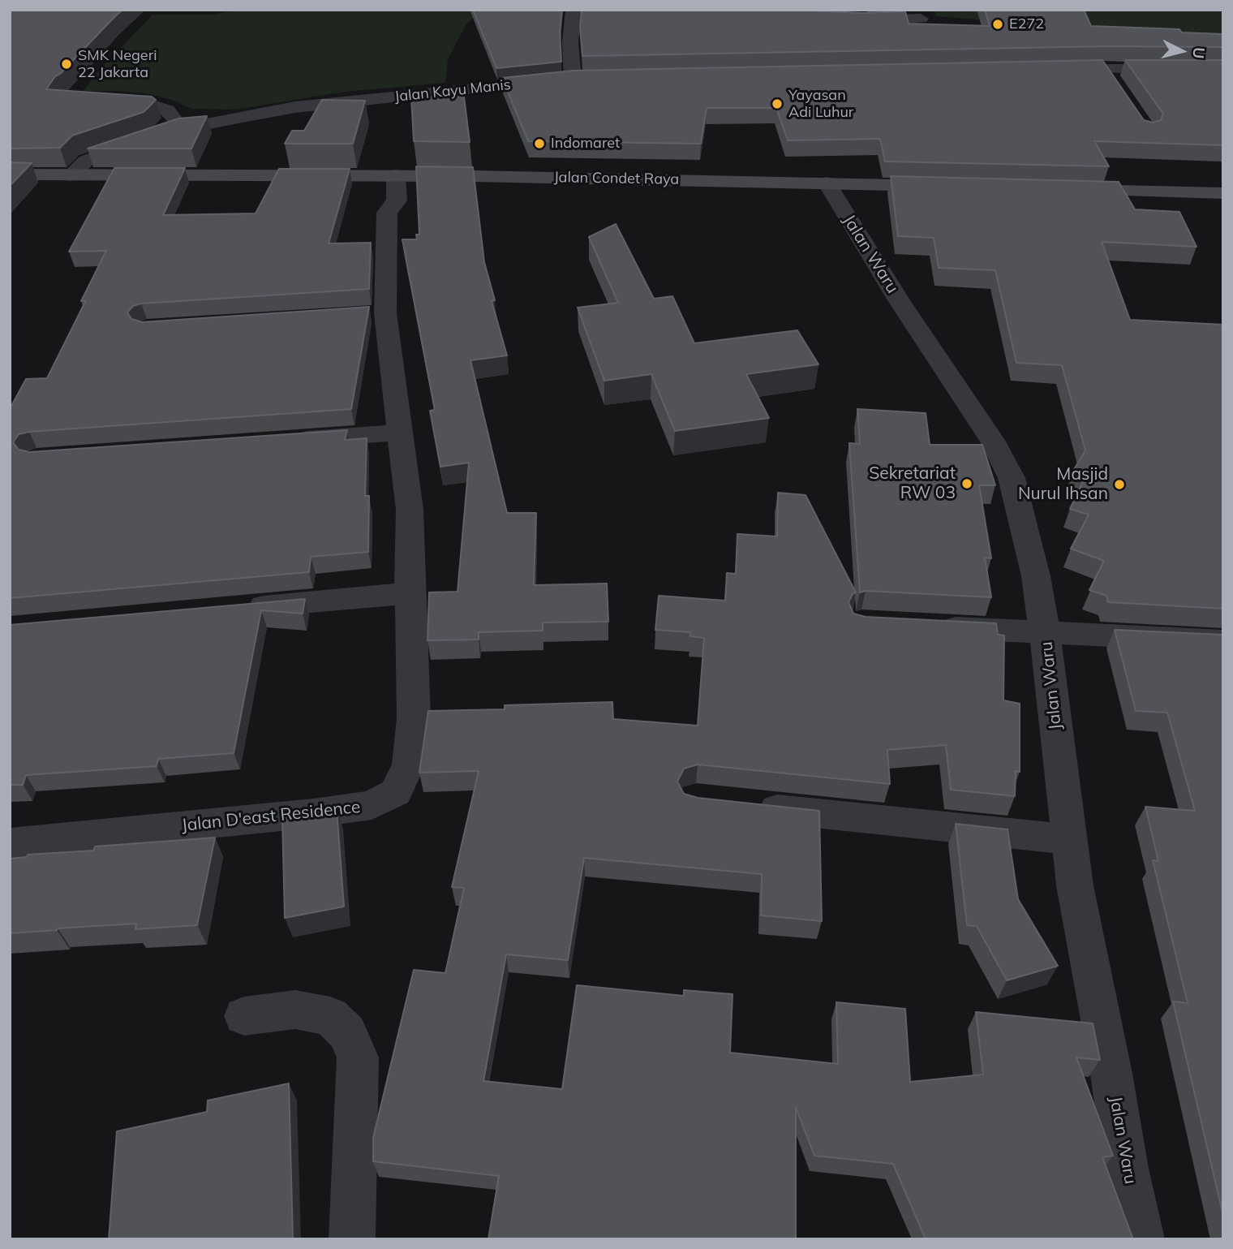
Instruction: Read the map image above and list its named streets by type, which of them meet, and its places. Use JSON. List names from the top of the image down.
{
  "streets": {
    "street": [
      "Jalan Kayu Manis",
      "Jalan Condet Raya",
      "Jalan Waru",
      "Jalan D'east Residence"
    ]
  },
  "crossings": [
    ["Jalan Kayu Manis", "Jalan Condet Raya"],
    ["Jalan Condet Raya", "Jalan Waru"],
    ["Jalan Condet Raya", "Jalan D'east Residence"]
  ],
  "places": [
    "E272",
    "SMK Negeri 22 Jakarta",
    "Yayasan Adi Luhur",
    "Indomaret",
    "Sekretariat RW 03",
    "Masjid Nurul Ihsan"
  ],
  "north": "right"
}
